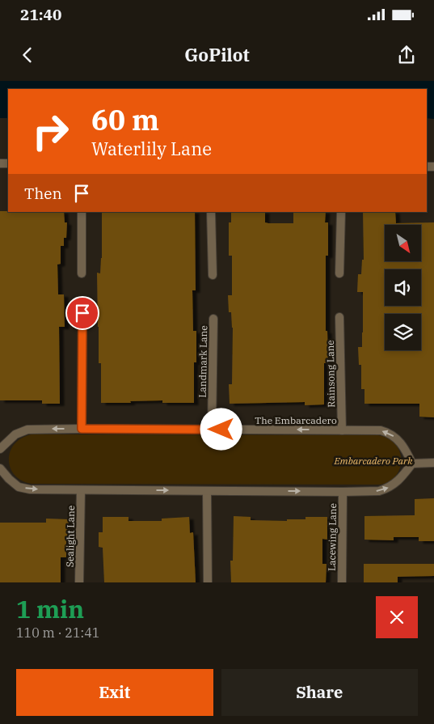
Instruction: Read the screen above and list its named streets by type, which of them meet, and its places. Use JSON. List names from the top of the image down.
{
  "streets": {
    "street": [
      "Landmark Lane",
      "Rainsong Lane",
      "The Embarcadero",
      "Sealight Lane",
      "Lacewing Lane"
    ]
  },
  "crossings": [
    ["Landmark Lane", "The Embarcadero"],
    ["Rainsong Lane", "The Embarcadero"]
  ],
  "parks": ["Embarcadero Park"],
  "north": "bottom right",
  "page": {
    "status": "21:40",
    "header": "GoPilot",
    "turn": ["60 m", "Waterlily Lane"],
    "then": "Then",
    "heading": ["1 min", "110 m · 21:41"],
    "buttons": ["Exit", "Share"]
  }
}
